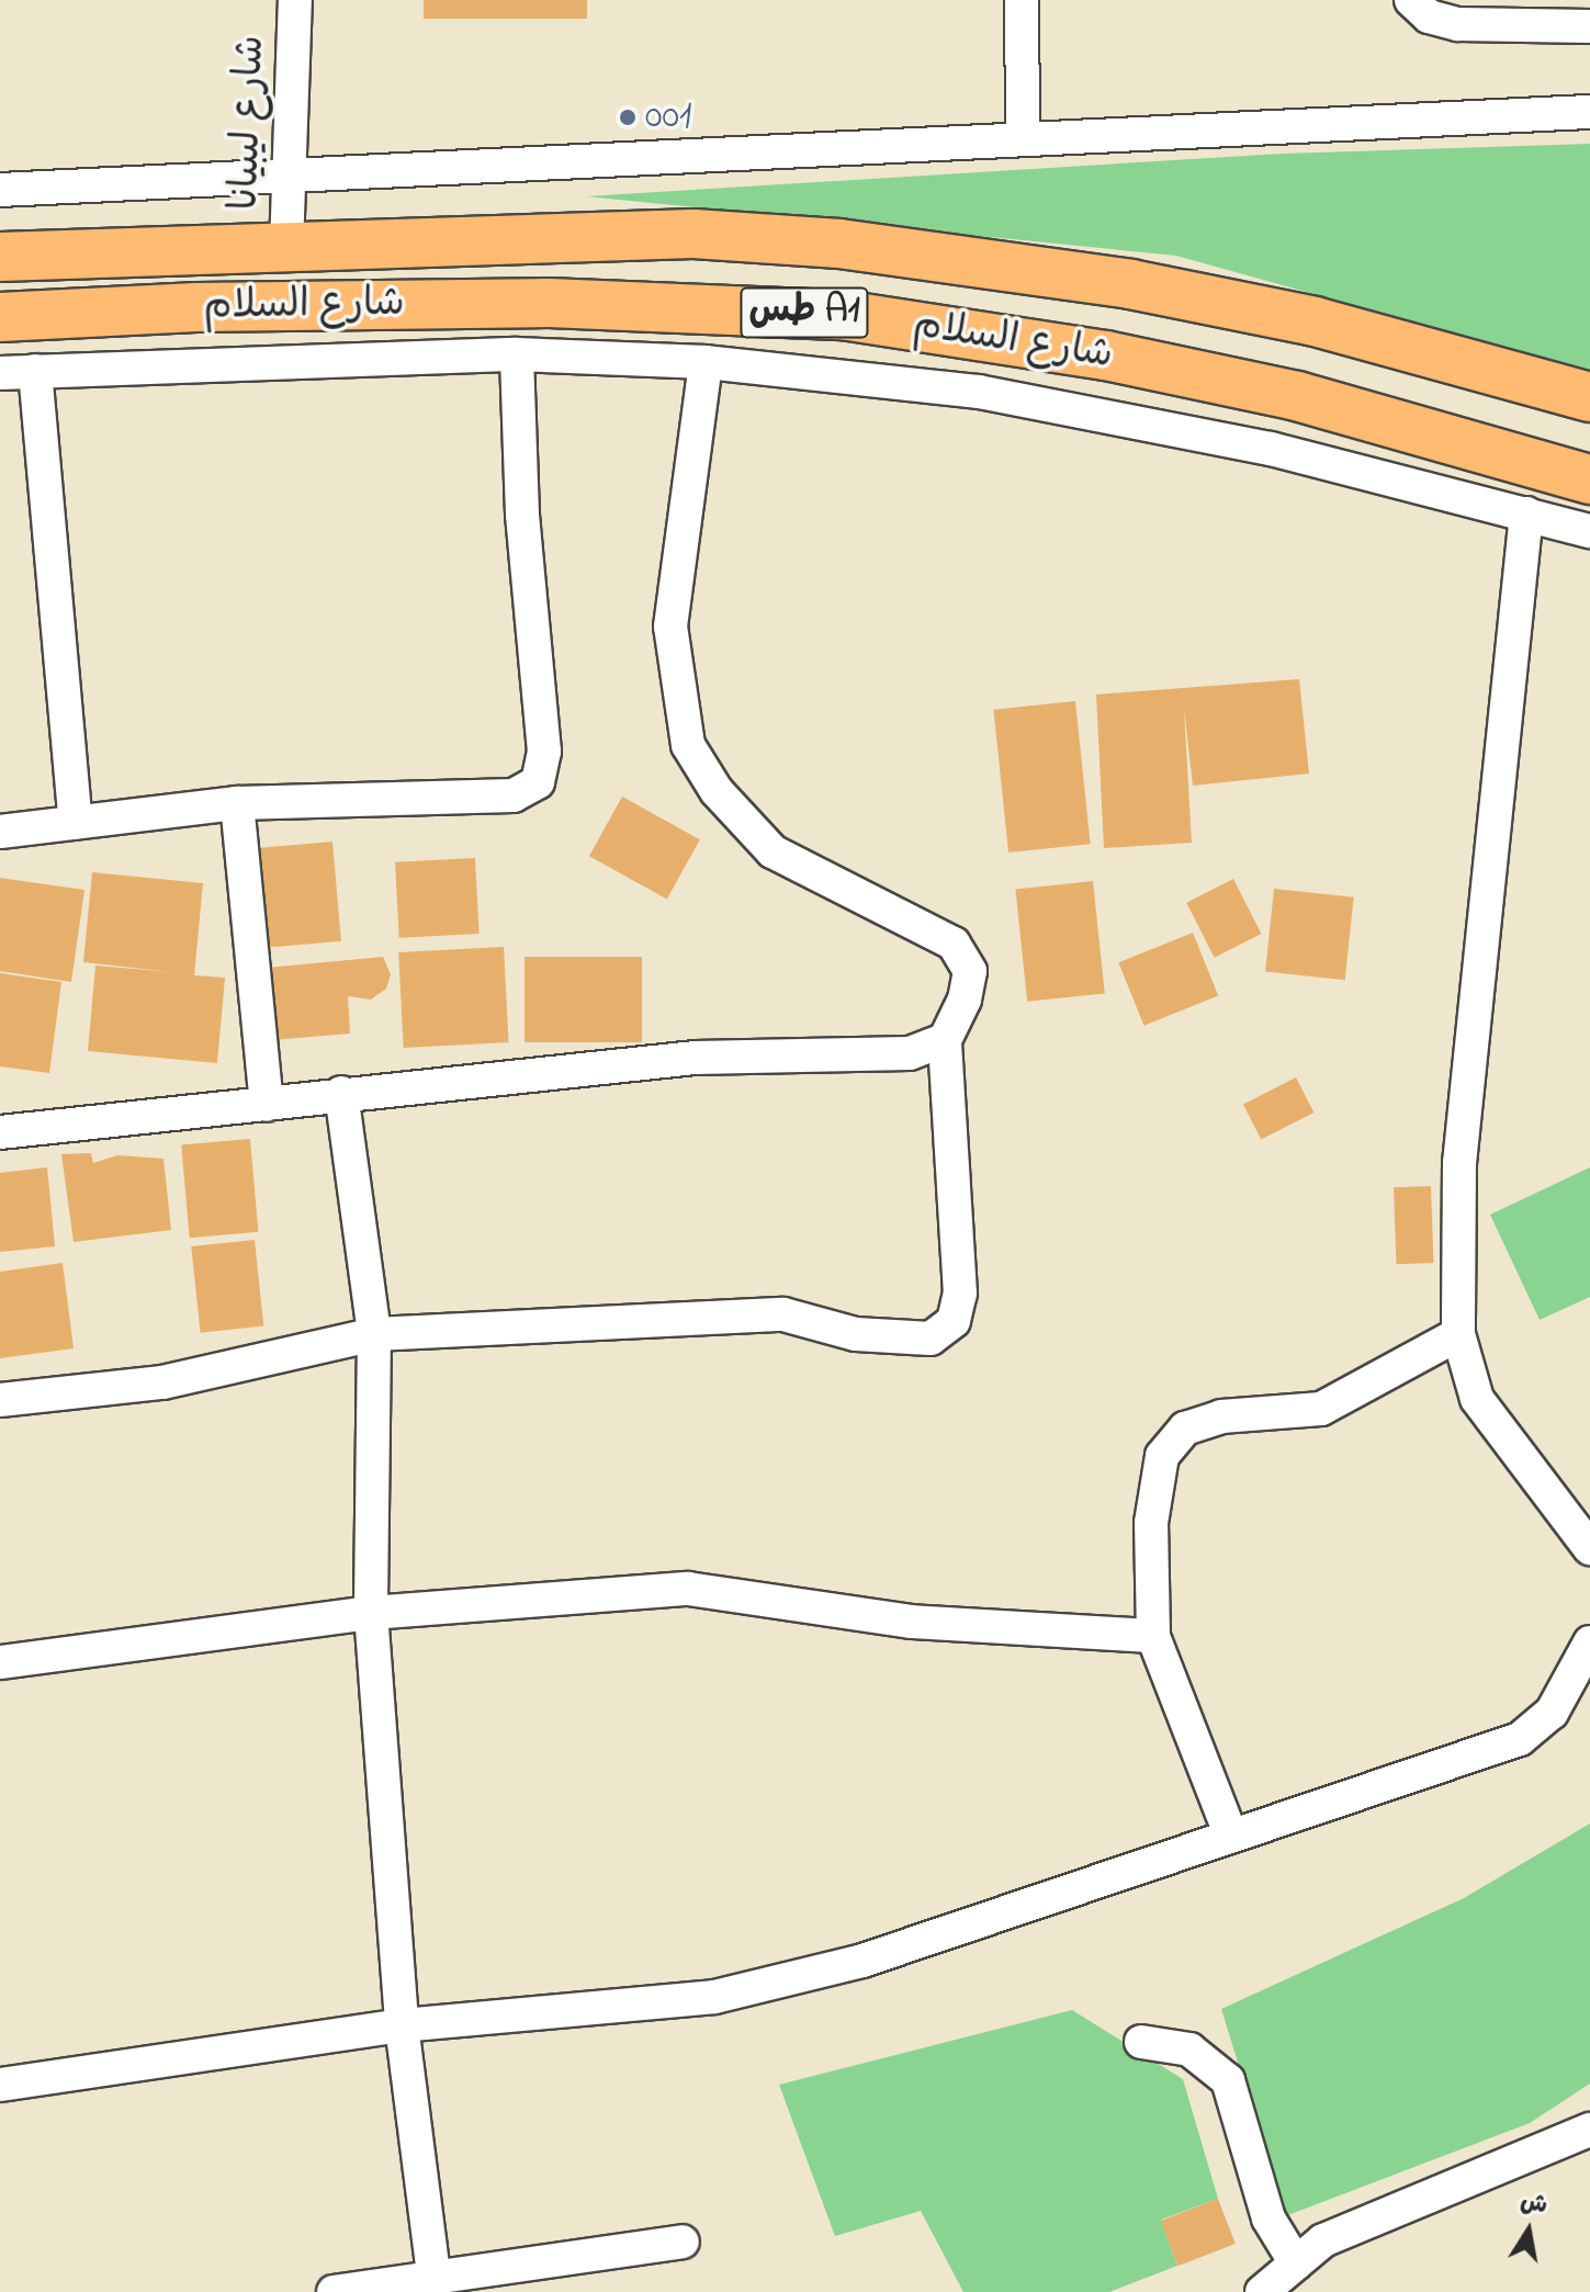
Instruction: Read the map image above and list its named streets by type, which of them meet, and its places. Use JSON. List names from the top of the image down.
{
  "streets": {
    "highway": ["شارع السلام", "طس A1"],
    "street": ["شارع ليبيانا"]
  },
  "crossings": [
    ["شارع ليبيانا", "شارع السلام"]
  ],
  "places": ["001"],
  "north": "top"
}
